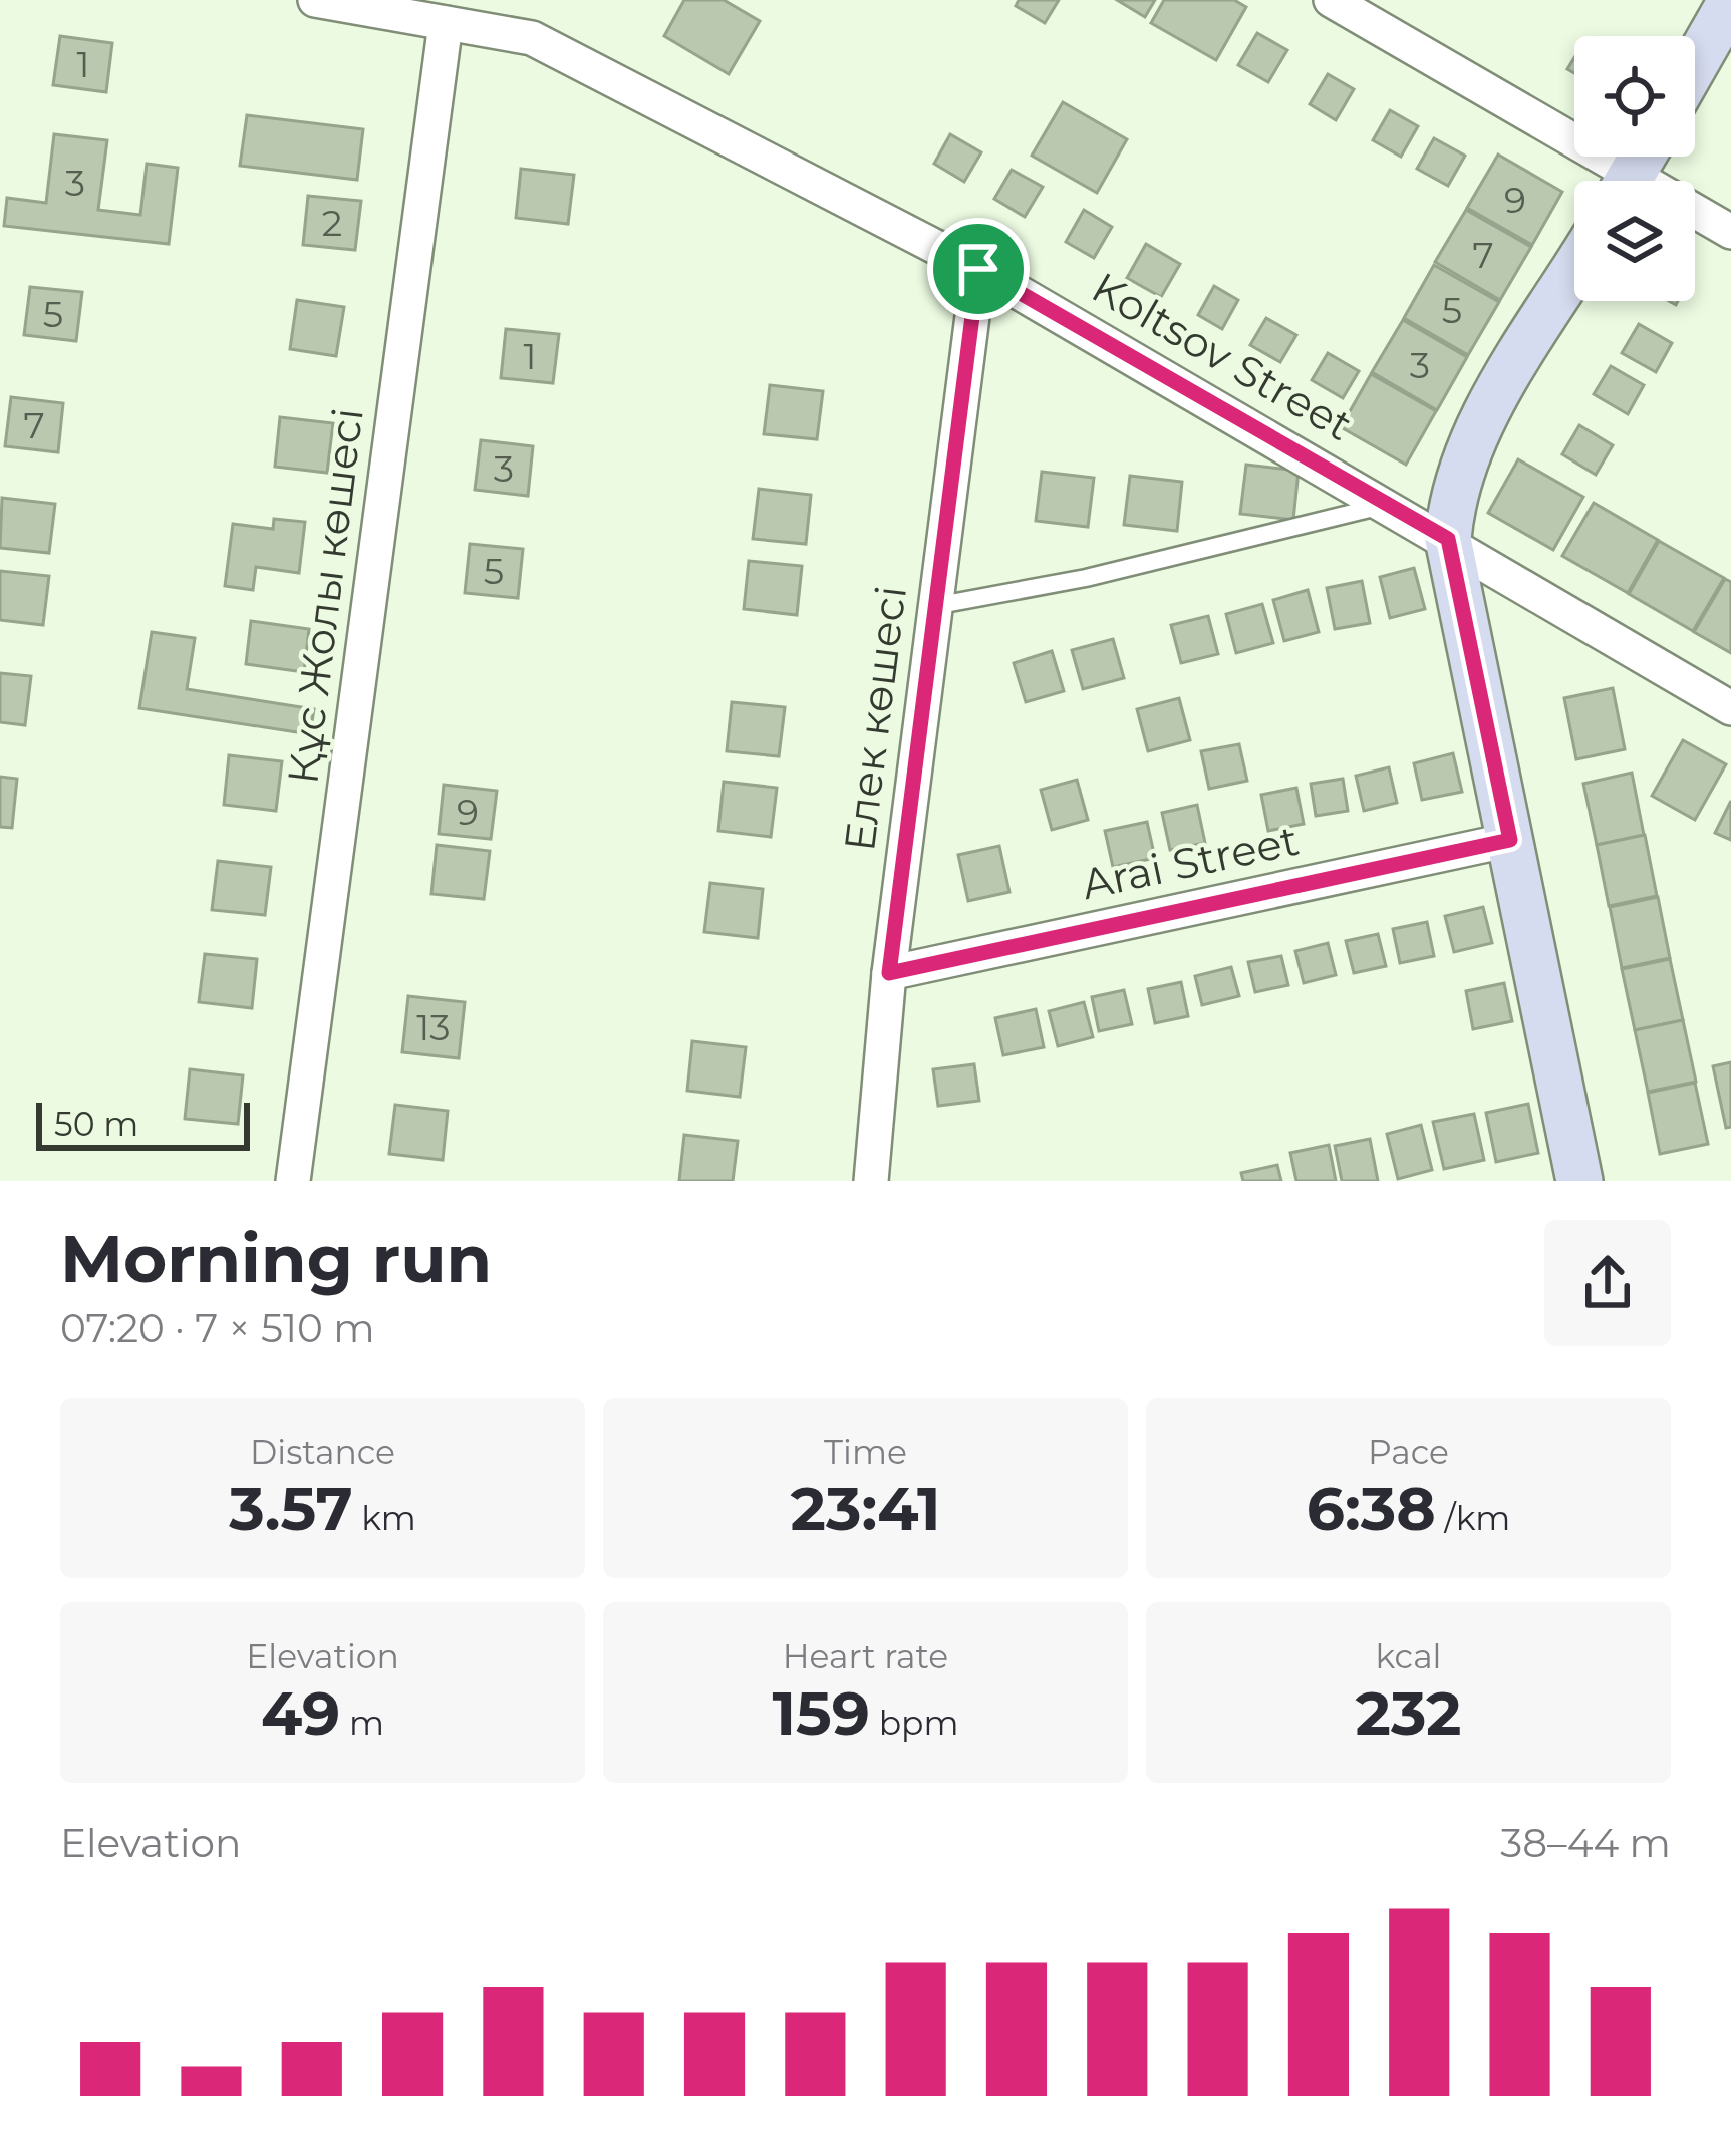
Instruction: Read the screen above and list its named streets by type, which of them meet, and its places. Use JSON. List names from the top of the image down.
{
  "streets": {
    "street": [
      "Koltsov Street",
      "Құс Жолы көшесі",
      "Елек көшесі",
      "Arai Street"
    ]
  },
  "crossings": [
    ["Koltsov Street", "Құс Жолы көшесі"],
    ["Koltsov Street", "Елек көшесі"],
    ["Елек көшесі", "Arai Street"]
  ],
  "house_numbers": [
    "1",
    "3",
    "9",
    "2",
    "7",
    "5",
    "5",
    "1",
    "3",
    "7",
    "3",
    "5",
    "9",
    "13"
  ],
  "scale_bar": "50 m",
  "page": {
    "scale": "50 m",
    "heading": ["Morning run", "07:20 · 7 × 510 m"],
    "stats": [
      ["Distance", "3.57 km"],
      ["Time", "23:41"],
      ["Pace", "6:38 /km"],
      ["Elevation", "49 m"],
      ["Heart rate", "159 bpm"],
      ["kcal", "232"]
    ],
    "chart": ["Elevation", "38–44 m"]
  }
}
